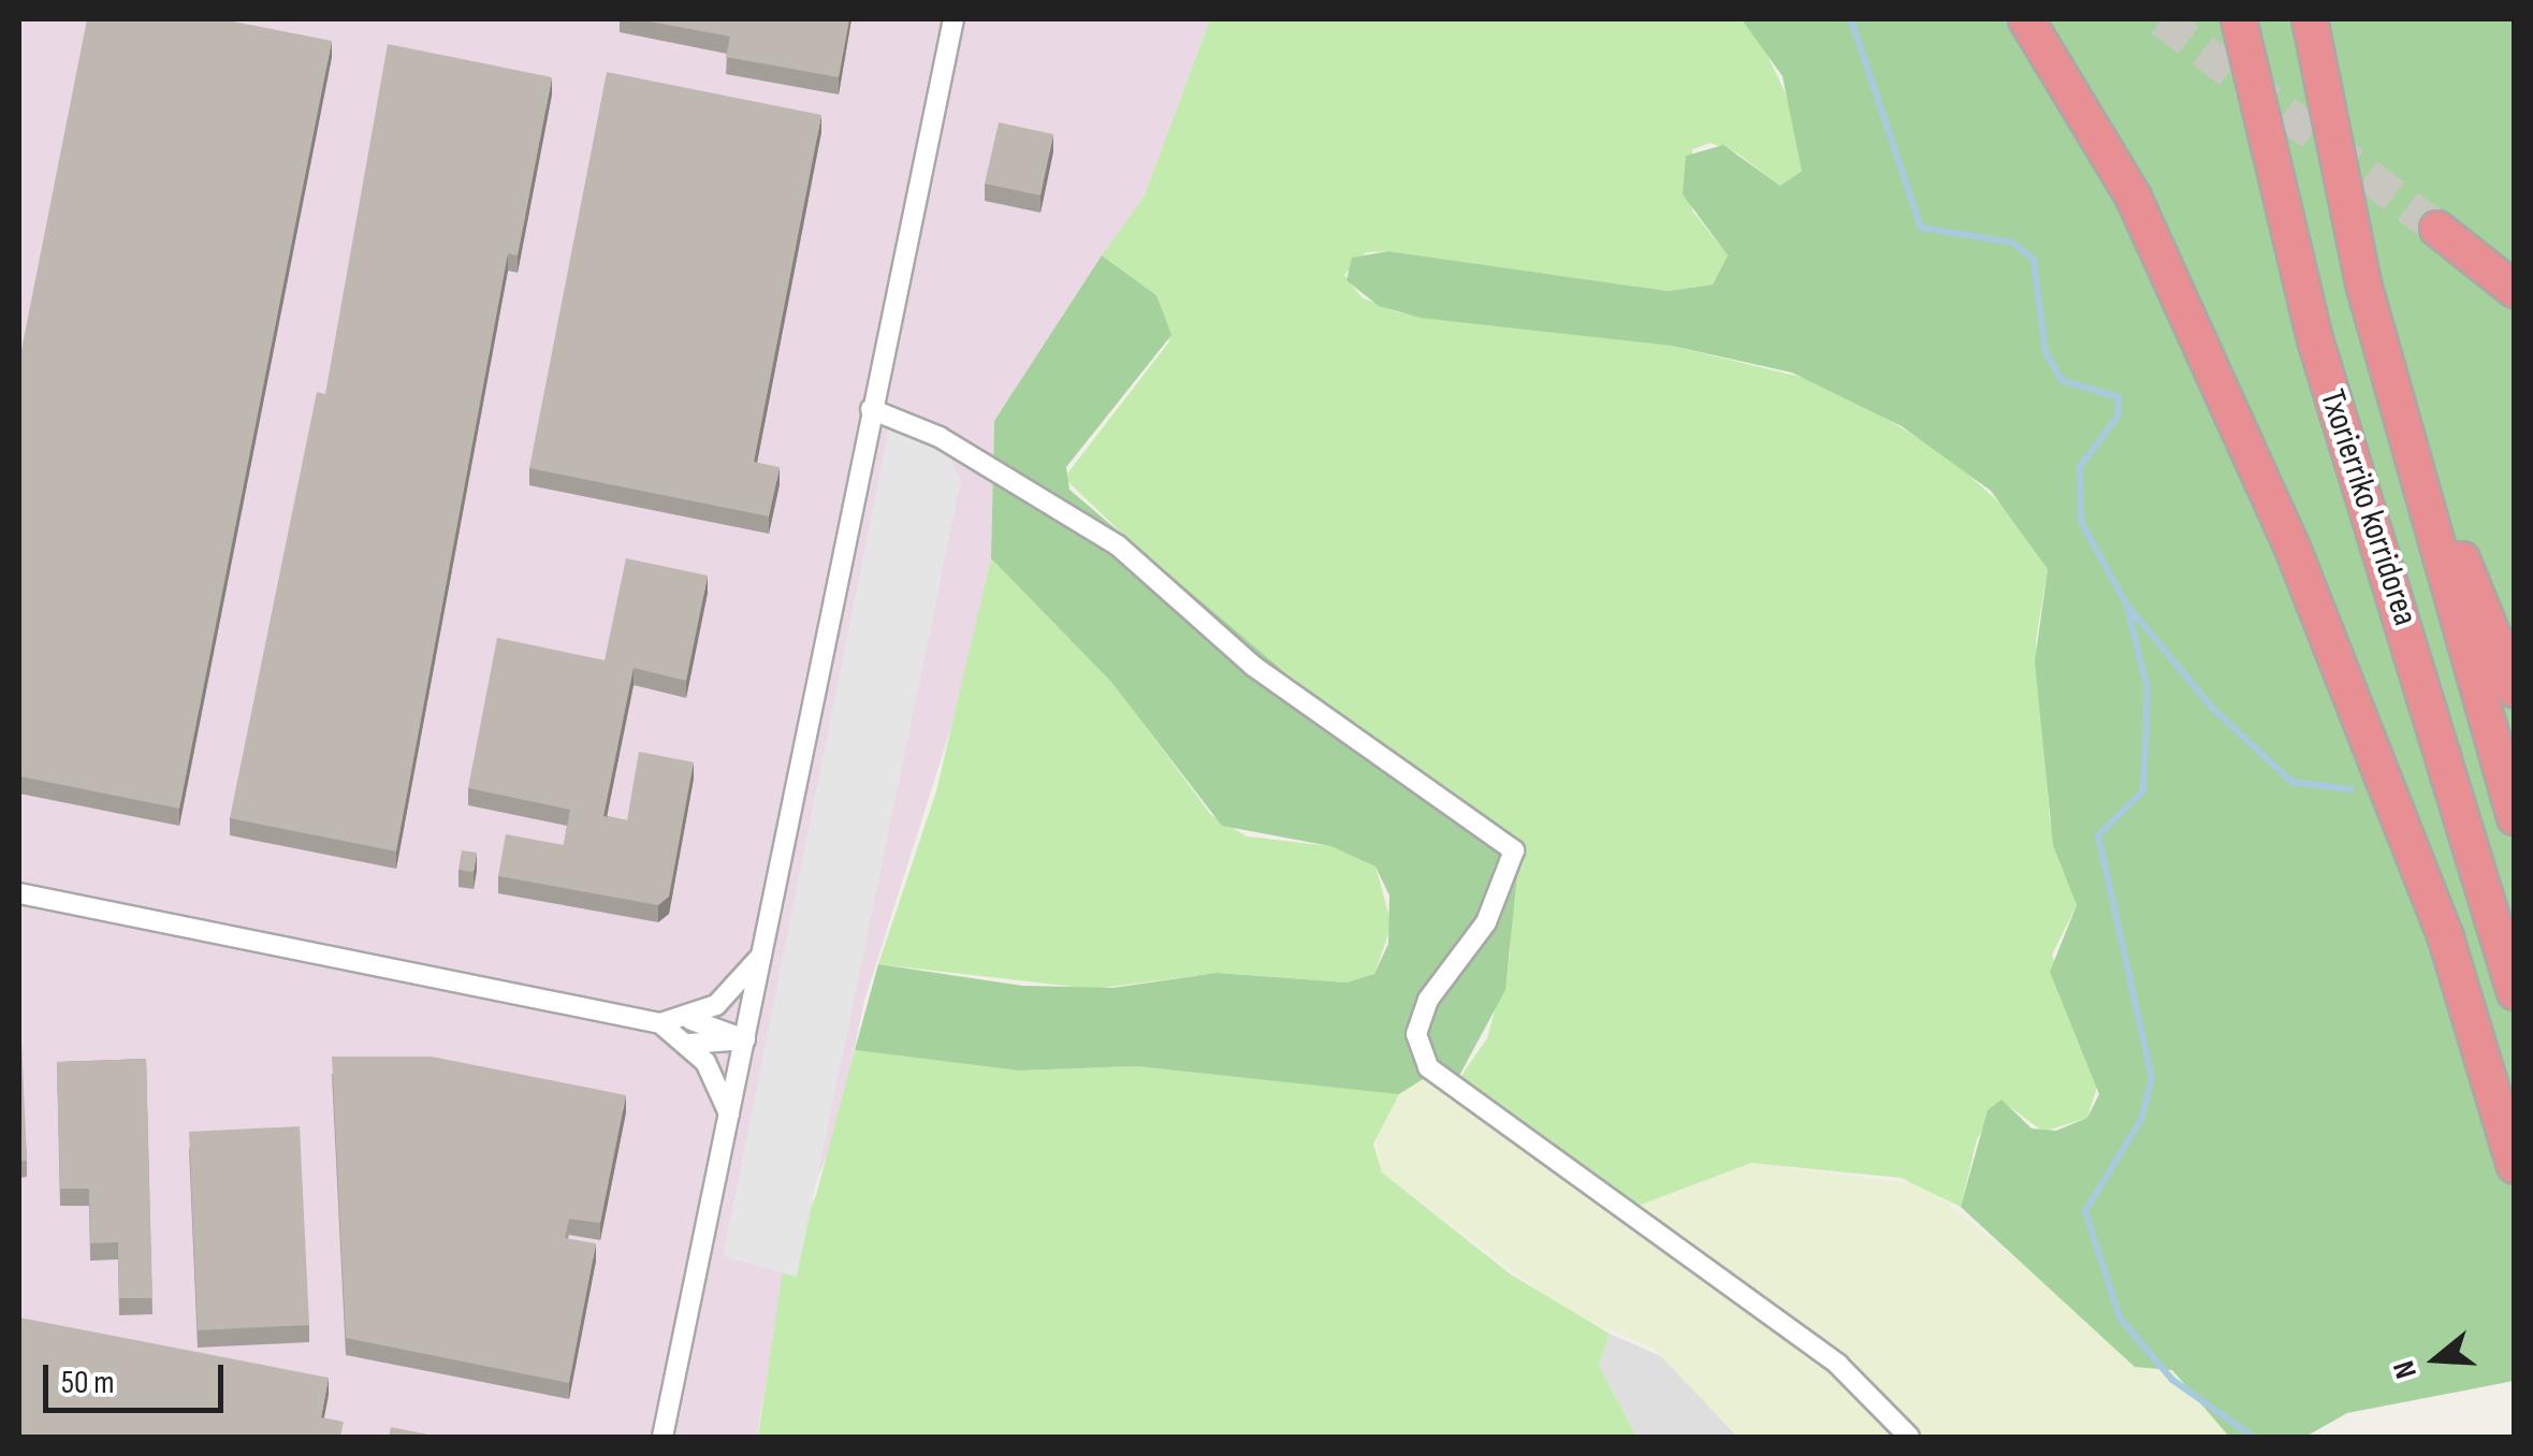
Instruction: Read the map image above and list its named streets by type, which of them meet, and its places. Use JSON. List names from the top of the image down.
{
  "streets": {
    "highway": ["Txorierriko korridorea"]
  },
  "scale_bar": "50 m",
  "north": "left"
}
